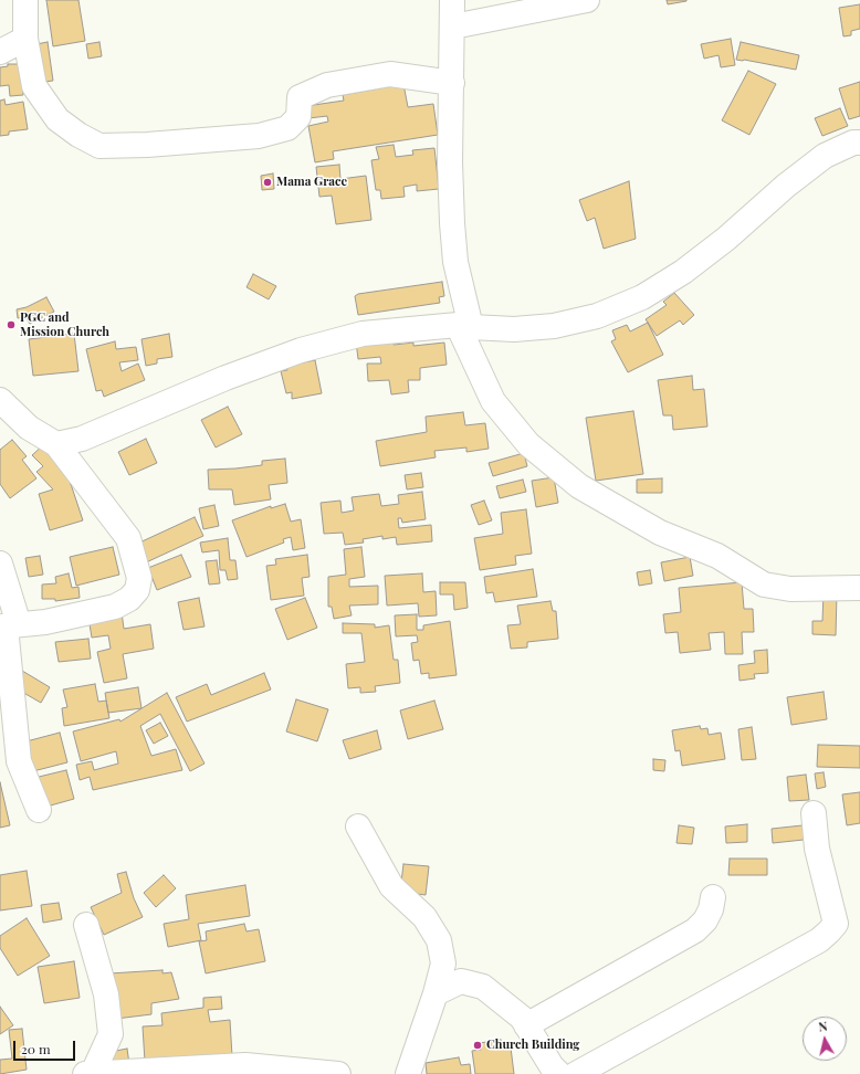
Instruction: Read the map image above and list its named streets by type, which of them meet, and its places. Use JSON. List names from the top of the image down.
{
  "places": ["Mama Grace", "PGC and Mission Church", "Church Building"],
  "scale_bar": "20 m",
  "north": "top"
}
